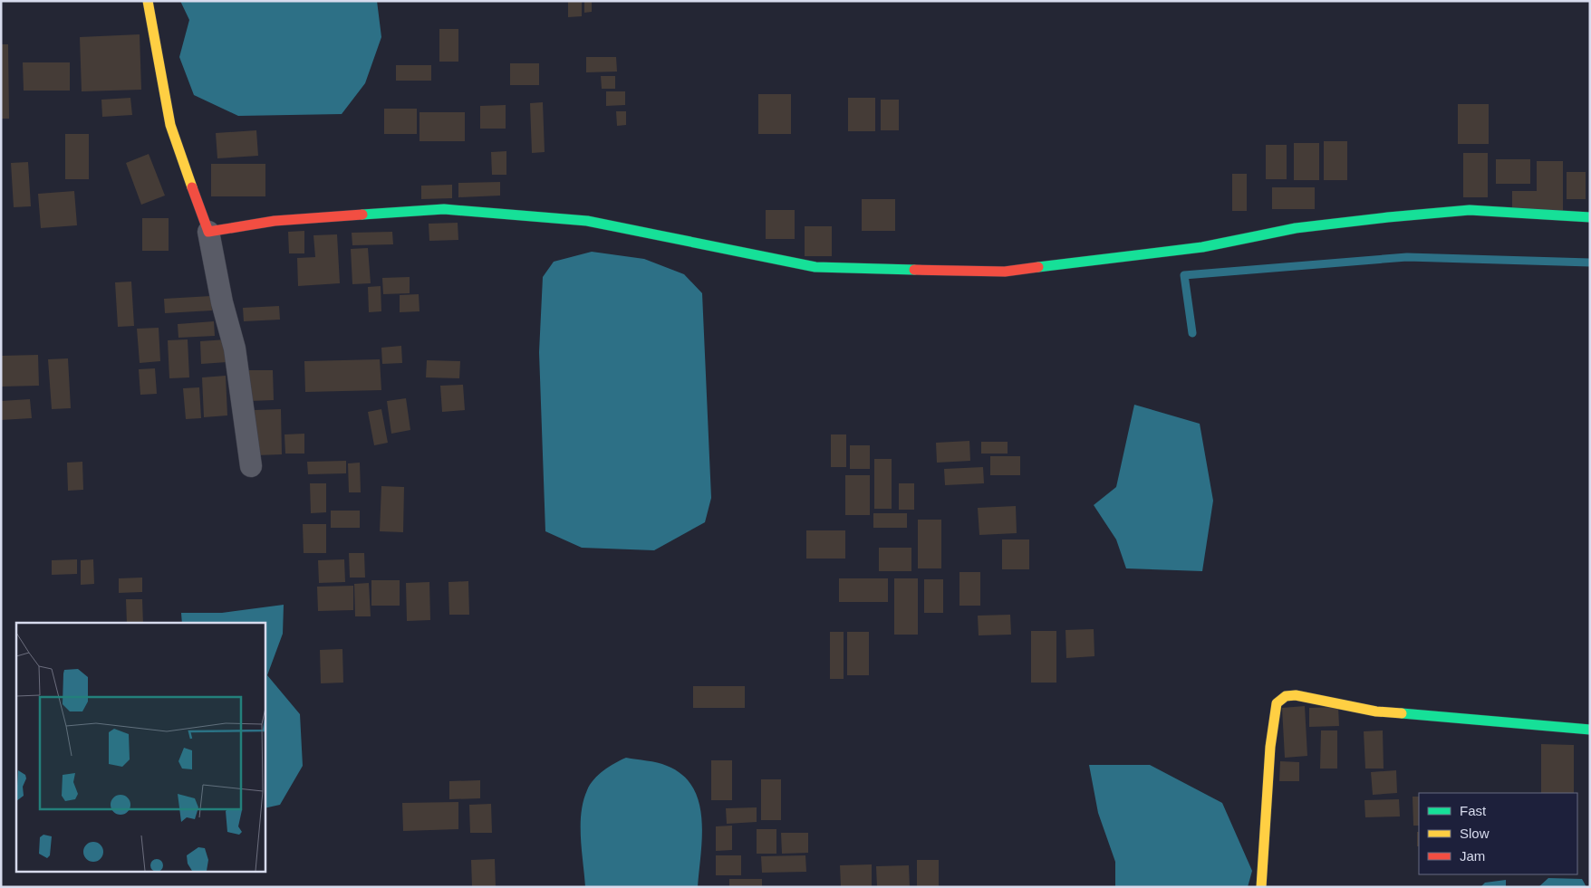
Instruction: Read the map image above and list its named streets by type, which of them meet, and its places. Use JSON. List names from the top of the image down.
{
  "legend": ["Fast", "Slow", "Jam"]
}
